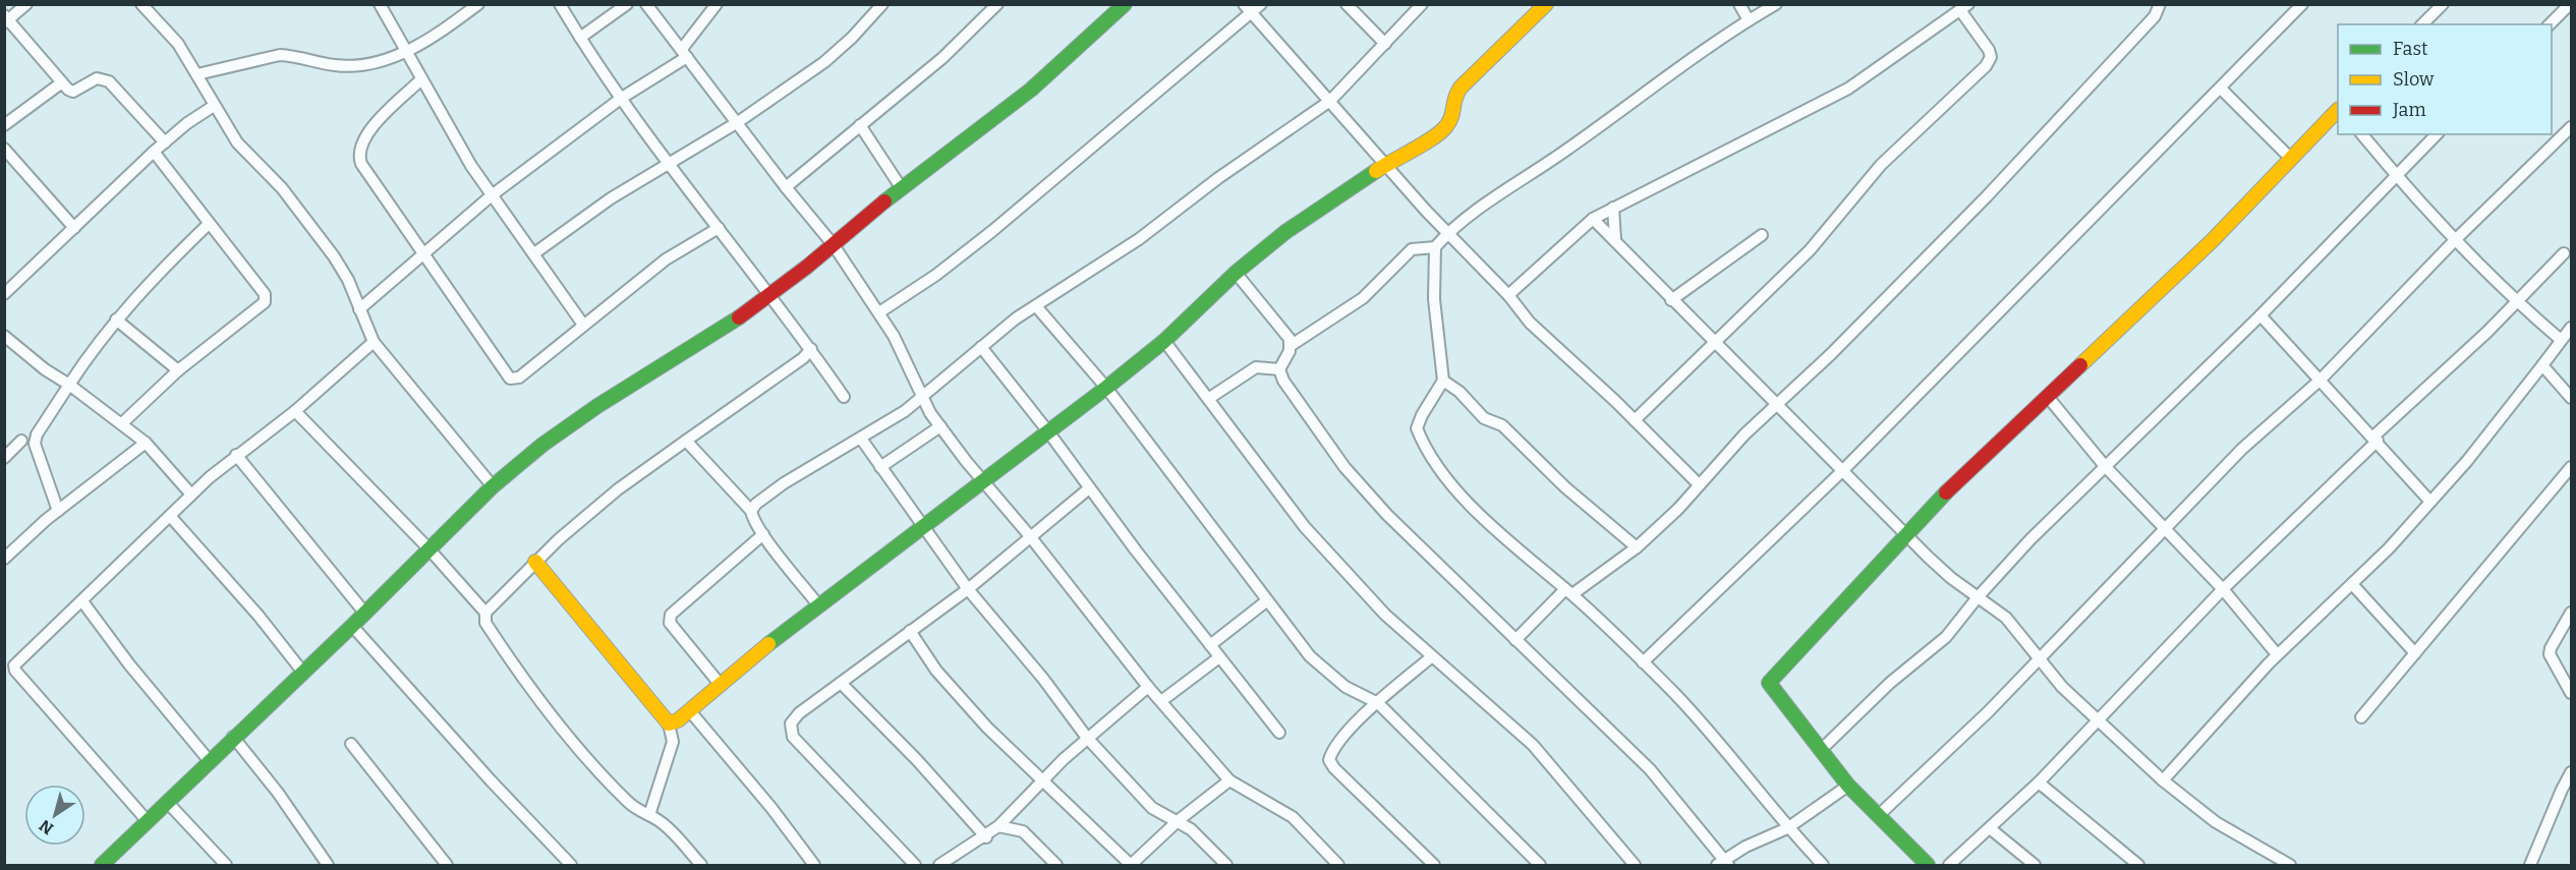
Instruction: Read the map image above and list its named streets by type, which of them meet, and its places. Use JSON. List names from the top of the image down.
{
  "legend": ["Fast", "Slow", "Jam"],
  "north": "bottom left"
}
